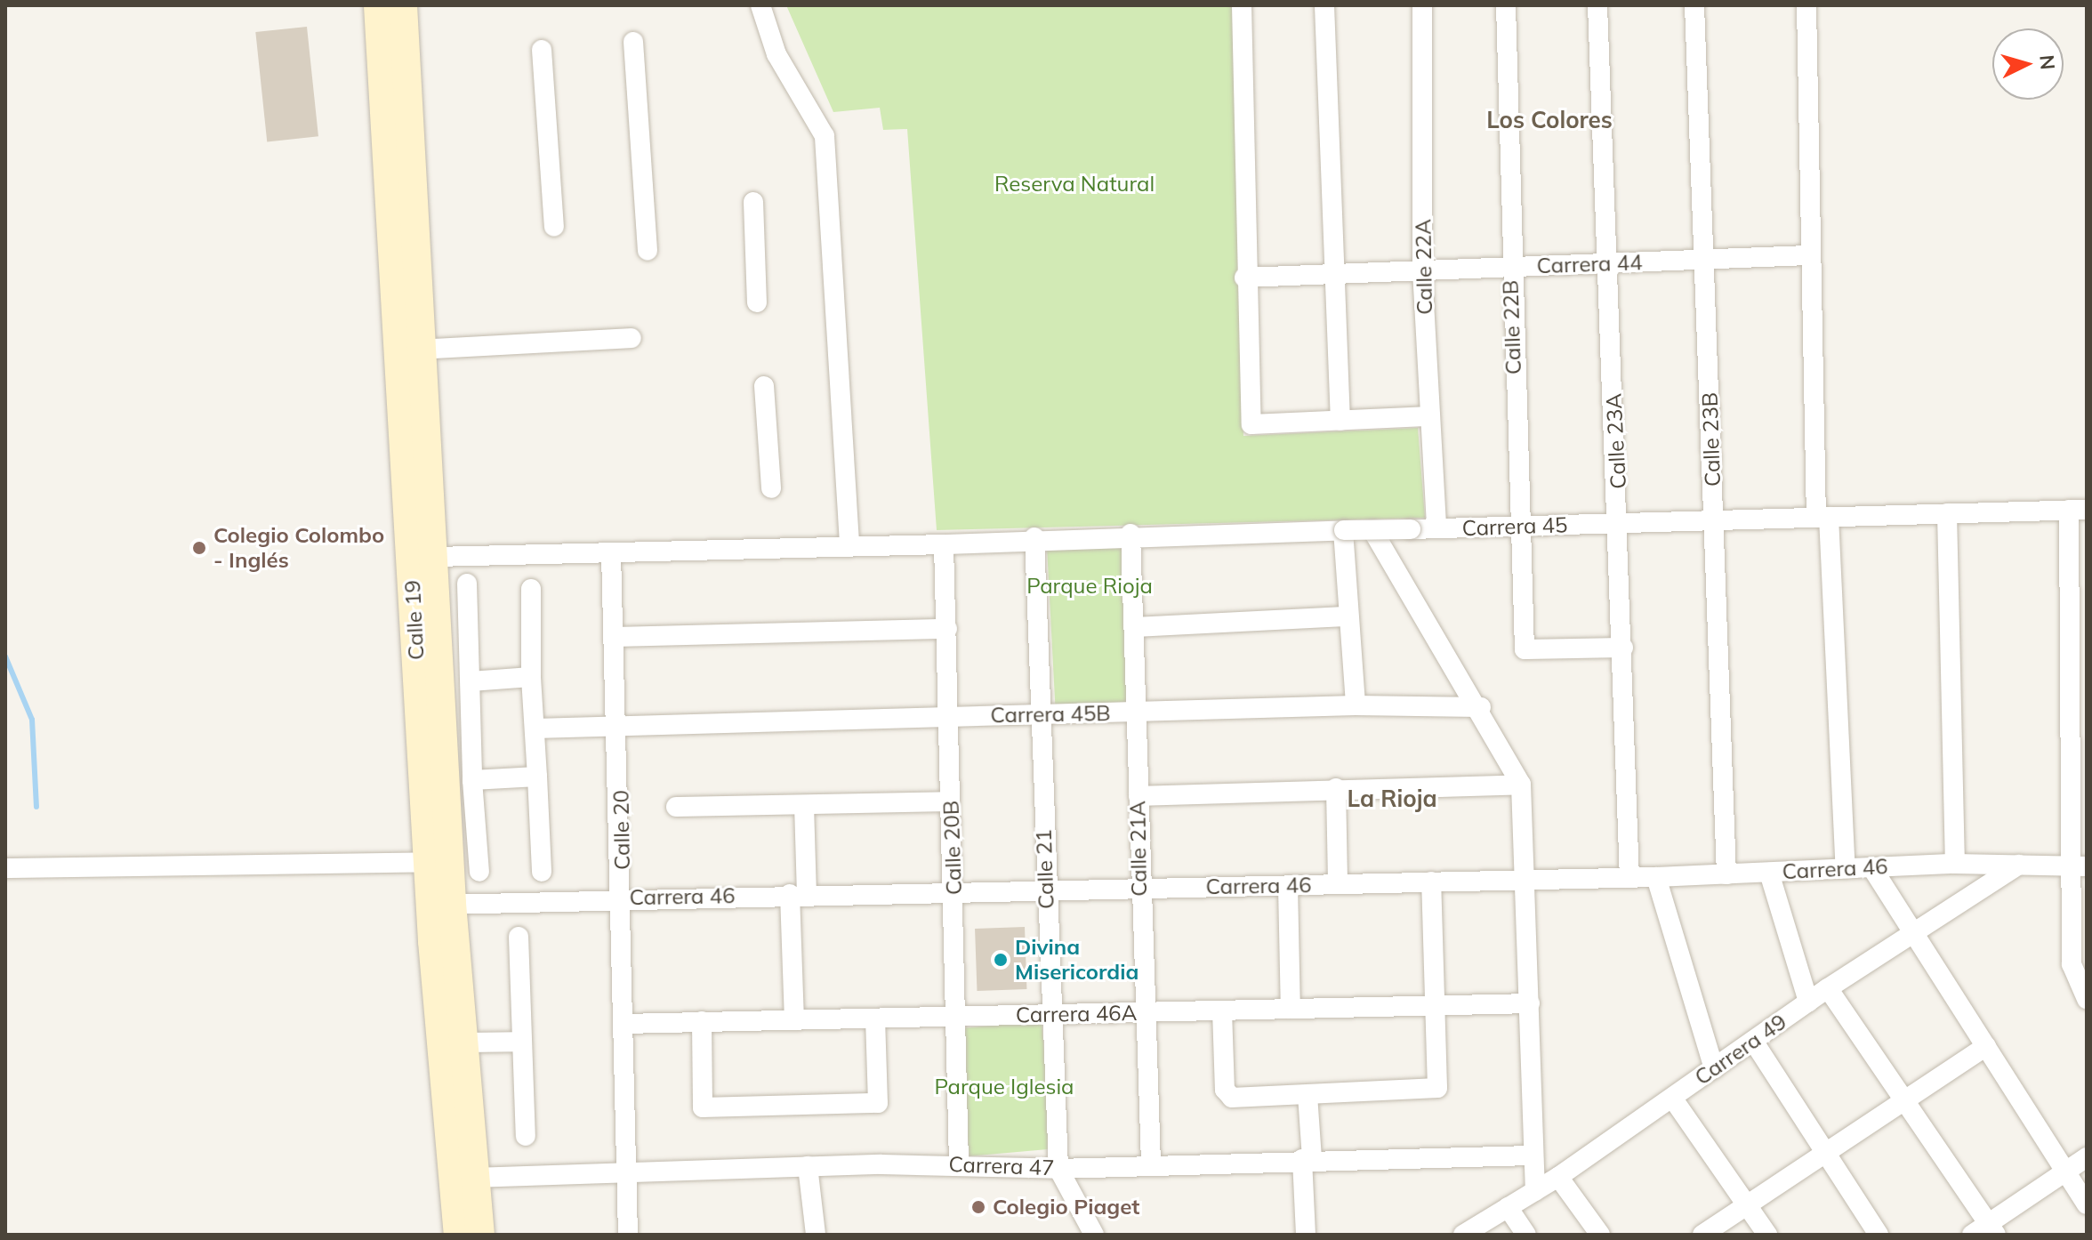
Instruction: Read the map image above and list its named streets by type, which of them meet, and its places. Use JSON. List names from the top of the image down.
{
  "streets": {
    "main road": ["Calle 19"],
    "street": [
      "Carrera 44",
      "Calle 22A",
      "Calle 22B",
      "Calle 23B",
      "Calle 23A",
      "Carrera 45",
      "Carrera 45B",
      "Calle 20",
      "Calle 20B",
      "Calle 21A",
      "Calle 21",
      "Carrera 46",
      "Carrera 46A",
      "Carrera 49",
      "Carrera 47"
    ]
  },
  "crossings": [
    ["Carrera 44", "Calle 22A"],
    ["Carrera 44", "Calle 22B"],
    ["Carrera 44", "Calle 23B"],
    ["Carrera 44", "Calle 23A"],
    ["Calle 22A", "Carrera 45"],
    ["Calle 22B", "Calle 23A"],
    ["Calle 22B", "Carrera 45"],
    ["Calle 23B", "Carrera 45"],
    ["Calle 23B", "Carrera 46"],
    ["Calle 23A", "Carrera 45"],
    ["Calle 23A", "Carrera 46"],
    ["Carrera 45", "Calle 19"],
    ["Carrera 45", "Calle 20"],
    ["Carrera 45", "Calle 20B"],
    ["Carrera 45", "Calle 21A"],
    ["Carrera 45", "Calle 21"],
    ["Calle 19", "Carrera 46"],
    ["Calle 19", "Carrera 47"],
    ["Carrera 45B", "Calle 20"],
    ["Carrera 45B", "Calle 20B"],
    ["Carrera 45B", "Calle 21A"],
    ["Carrera 45B", "Calle 21"],
    ["Calle 20", "Carrera 46"],
    ["Calle 20", "Carrera 46A"],
    ["Calle 20", "Carrera 47"],
    ["Calle 20B", "Carrera 46"],
    ["Calle 20B", "Carrera 46A"],
    ["Calle 20B", "Carrera 47"],
    ["Calle 21A", "Carrera 46"],
    ["Calle 21A", "Carrera 46A"],
    ["Calle 21A", "Carrera 47"],
    ["Calle 21", "Carrera 46"],
    ["Calle 21", "Carrera 46A"],
    ["Calle 21", "Carrera 47"],
    ["Carrera 46", "Carrera 49"]
  ],
  "districts": ["Los Colores", "La Rioja"],
  "parks": ["Reserva Natural", "Parque Rioja", "Parque Iglesia"],
  "places": ["Colegio Colombo - Inglés", "Divina Misericordia", "Colegio Piaget"],
  "north": "right"
}
